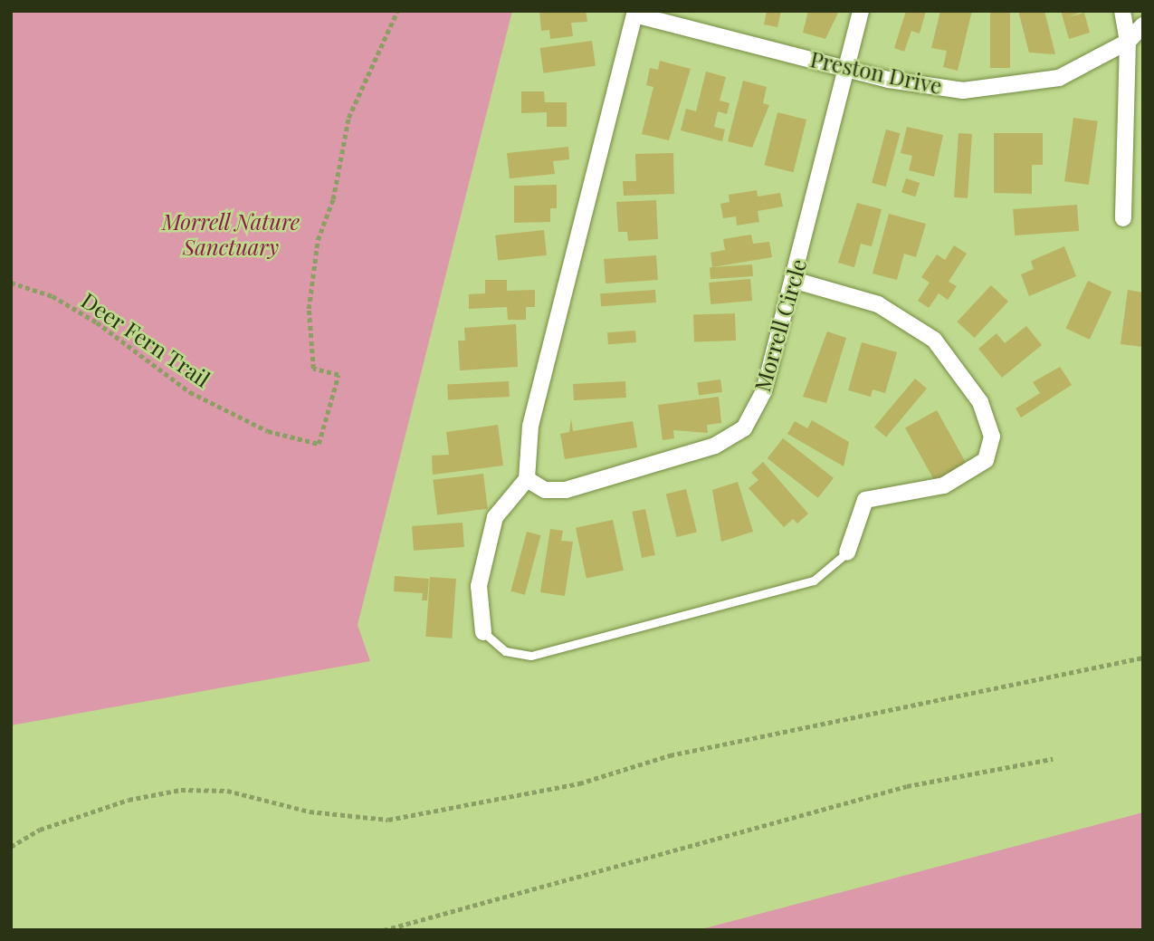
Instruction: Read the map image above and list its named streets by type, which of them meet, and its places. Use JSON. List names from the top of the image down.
{
  "streets": {
    "street": ["Preston Drive", "Morrell Circle"],
    "path": ["Deer Fern Trail"]
  },
  "crossings": [
    ["Preston Drive", "Morrell Circle"]
  ],
  "parks": ["Morrell Nature Sanctuary"]
}
